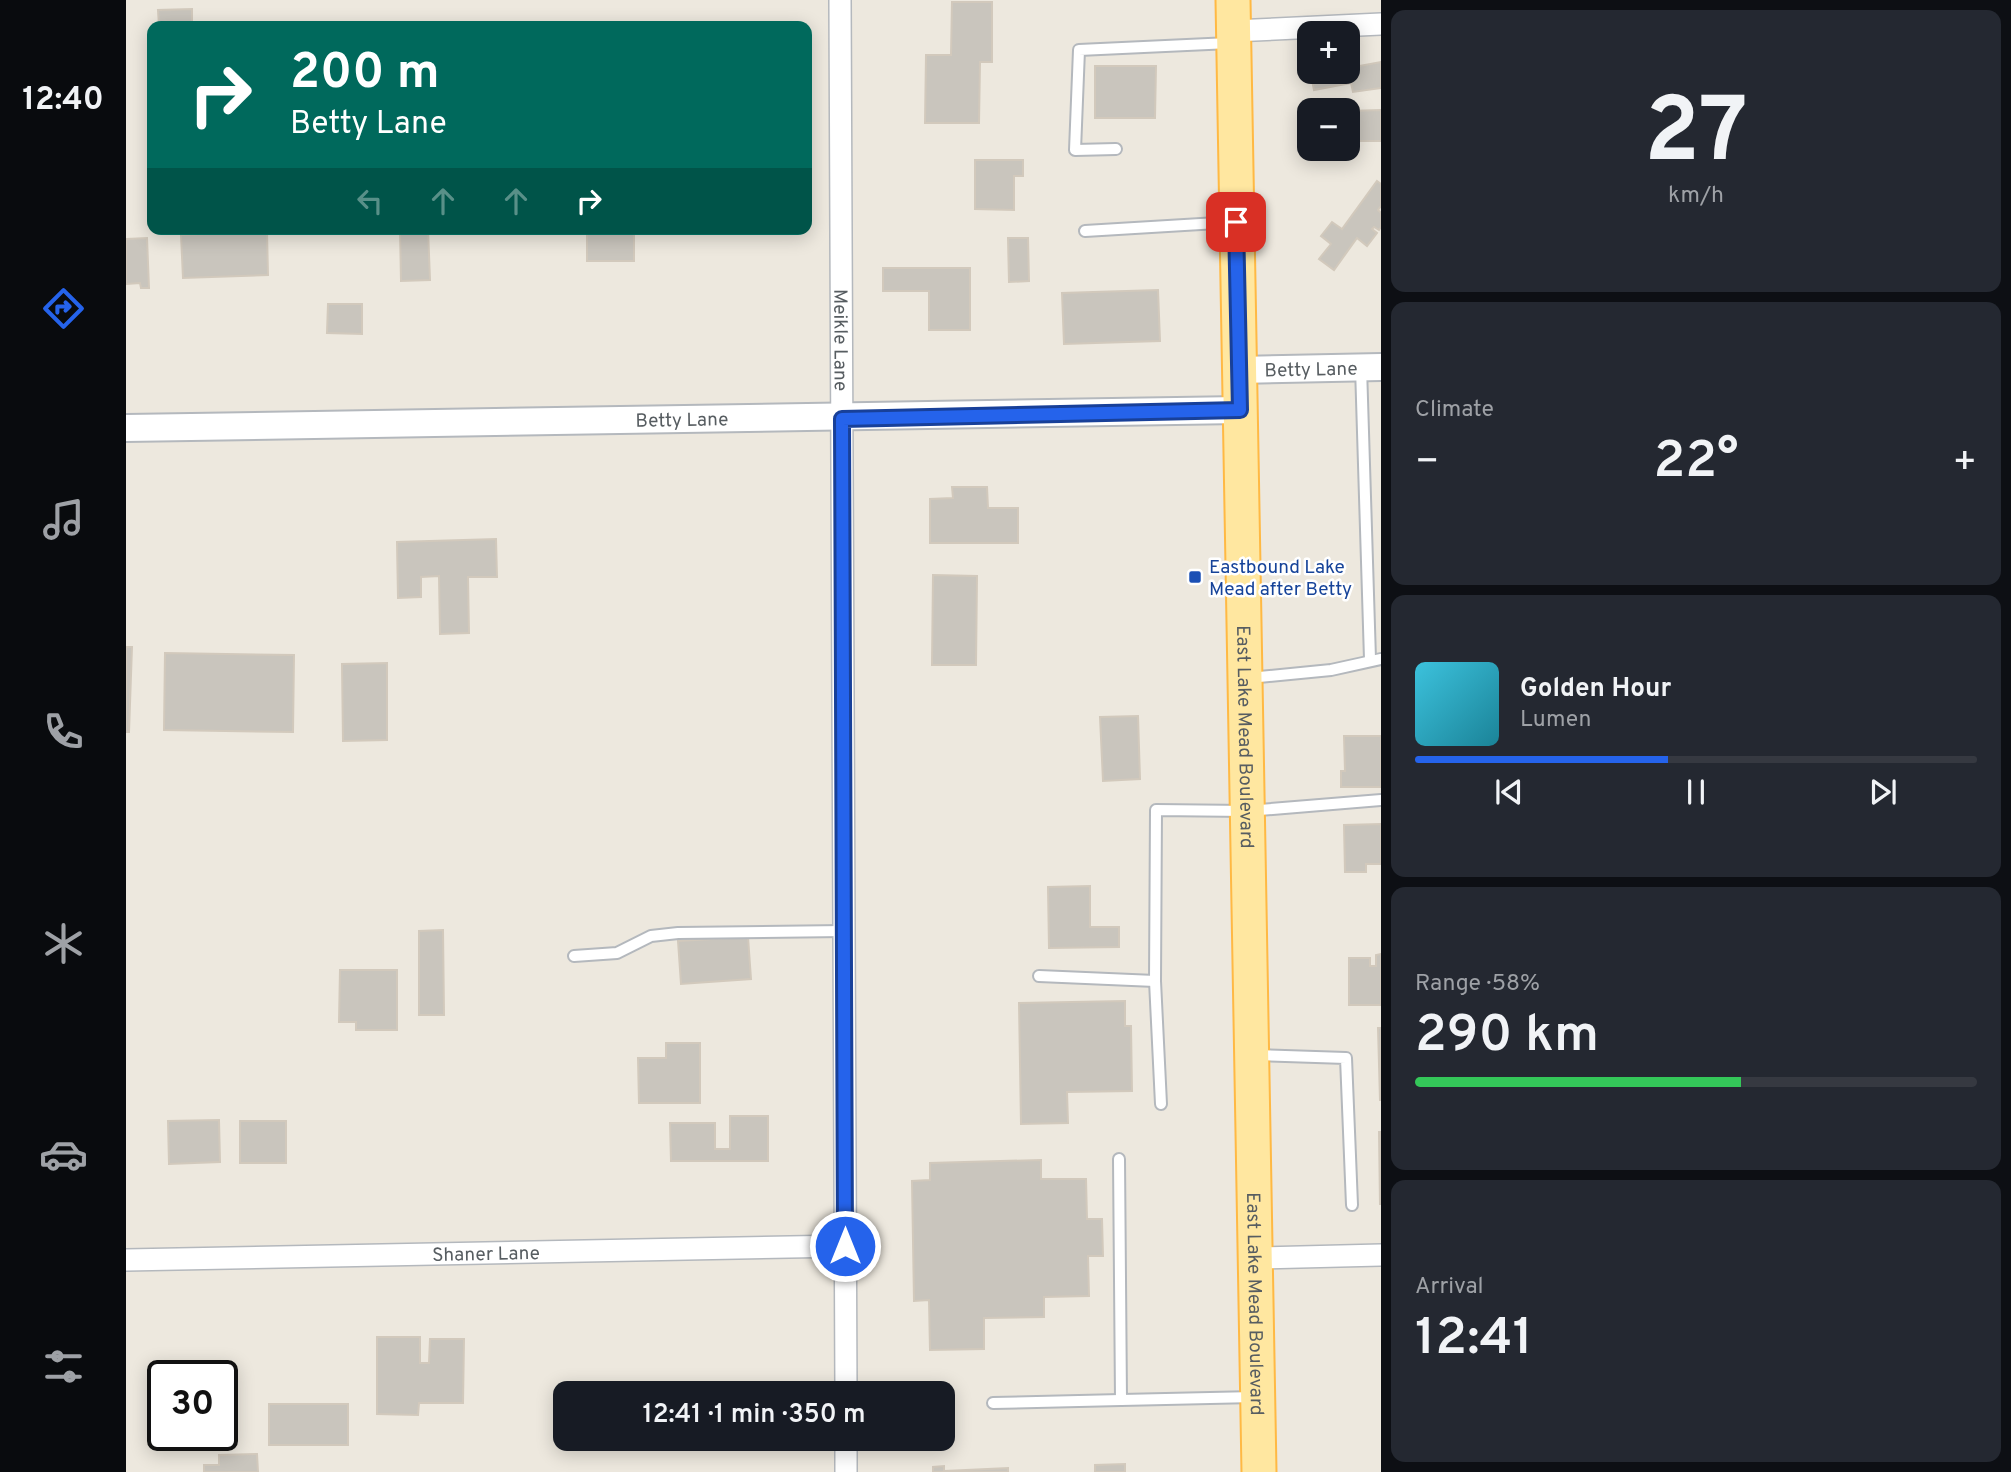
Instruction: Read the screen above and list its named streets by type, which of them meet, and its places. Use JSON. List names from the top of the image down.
{
  "streets": {
    "main road": ["East Lake Mead Boulevard"],
    "street": ["Meikle Lane", "Betty Lane", "Shaner Lane"]
  },
  "crossings": [
    ["Meikle Lane", "Betty Lane"],
    ["Meikle Lane", "Shaner Lane"],
    ["Betty Lane", "East Lake Mead Boulevard"]
  ],
  "places": {
    "transit": ["Eastbound Lake Mead after Betty"]
  },
  "page": {
    "tabs": "12:40",
    "tile": [
      ["27", "km/h"],
      "Climate",
      ["Range · 58%", "290 km"],
      ["Arrival", "12:41"]
    ],
    "map_buttons": ["+", "−"],
    "turn": ["200 m", "Betty Lane"],
    "heat": ["−", "22°", "+"],
    "song": ["Golden Hour", "Lumen"],
    "limit": "30",
    "trip": "12:41 · 1 min · 350 m"
  }
}
